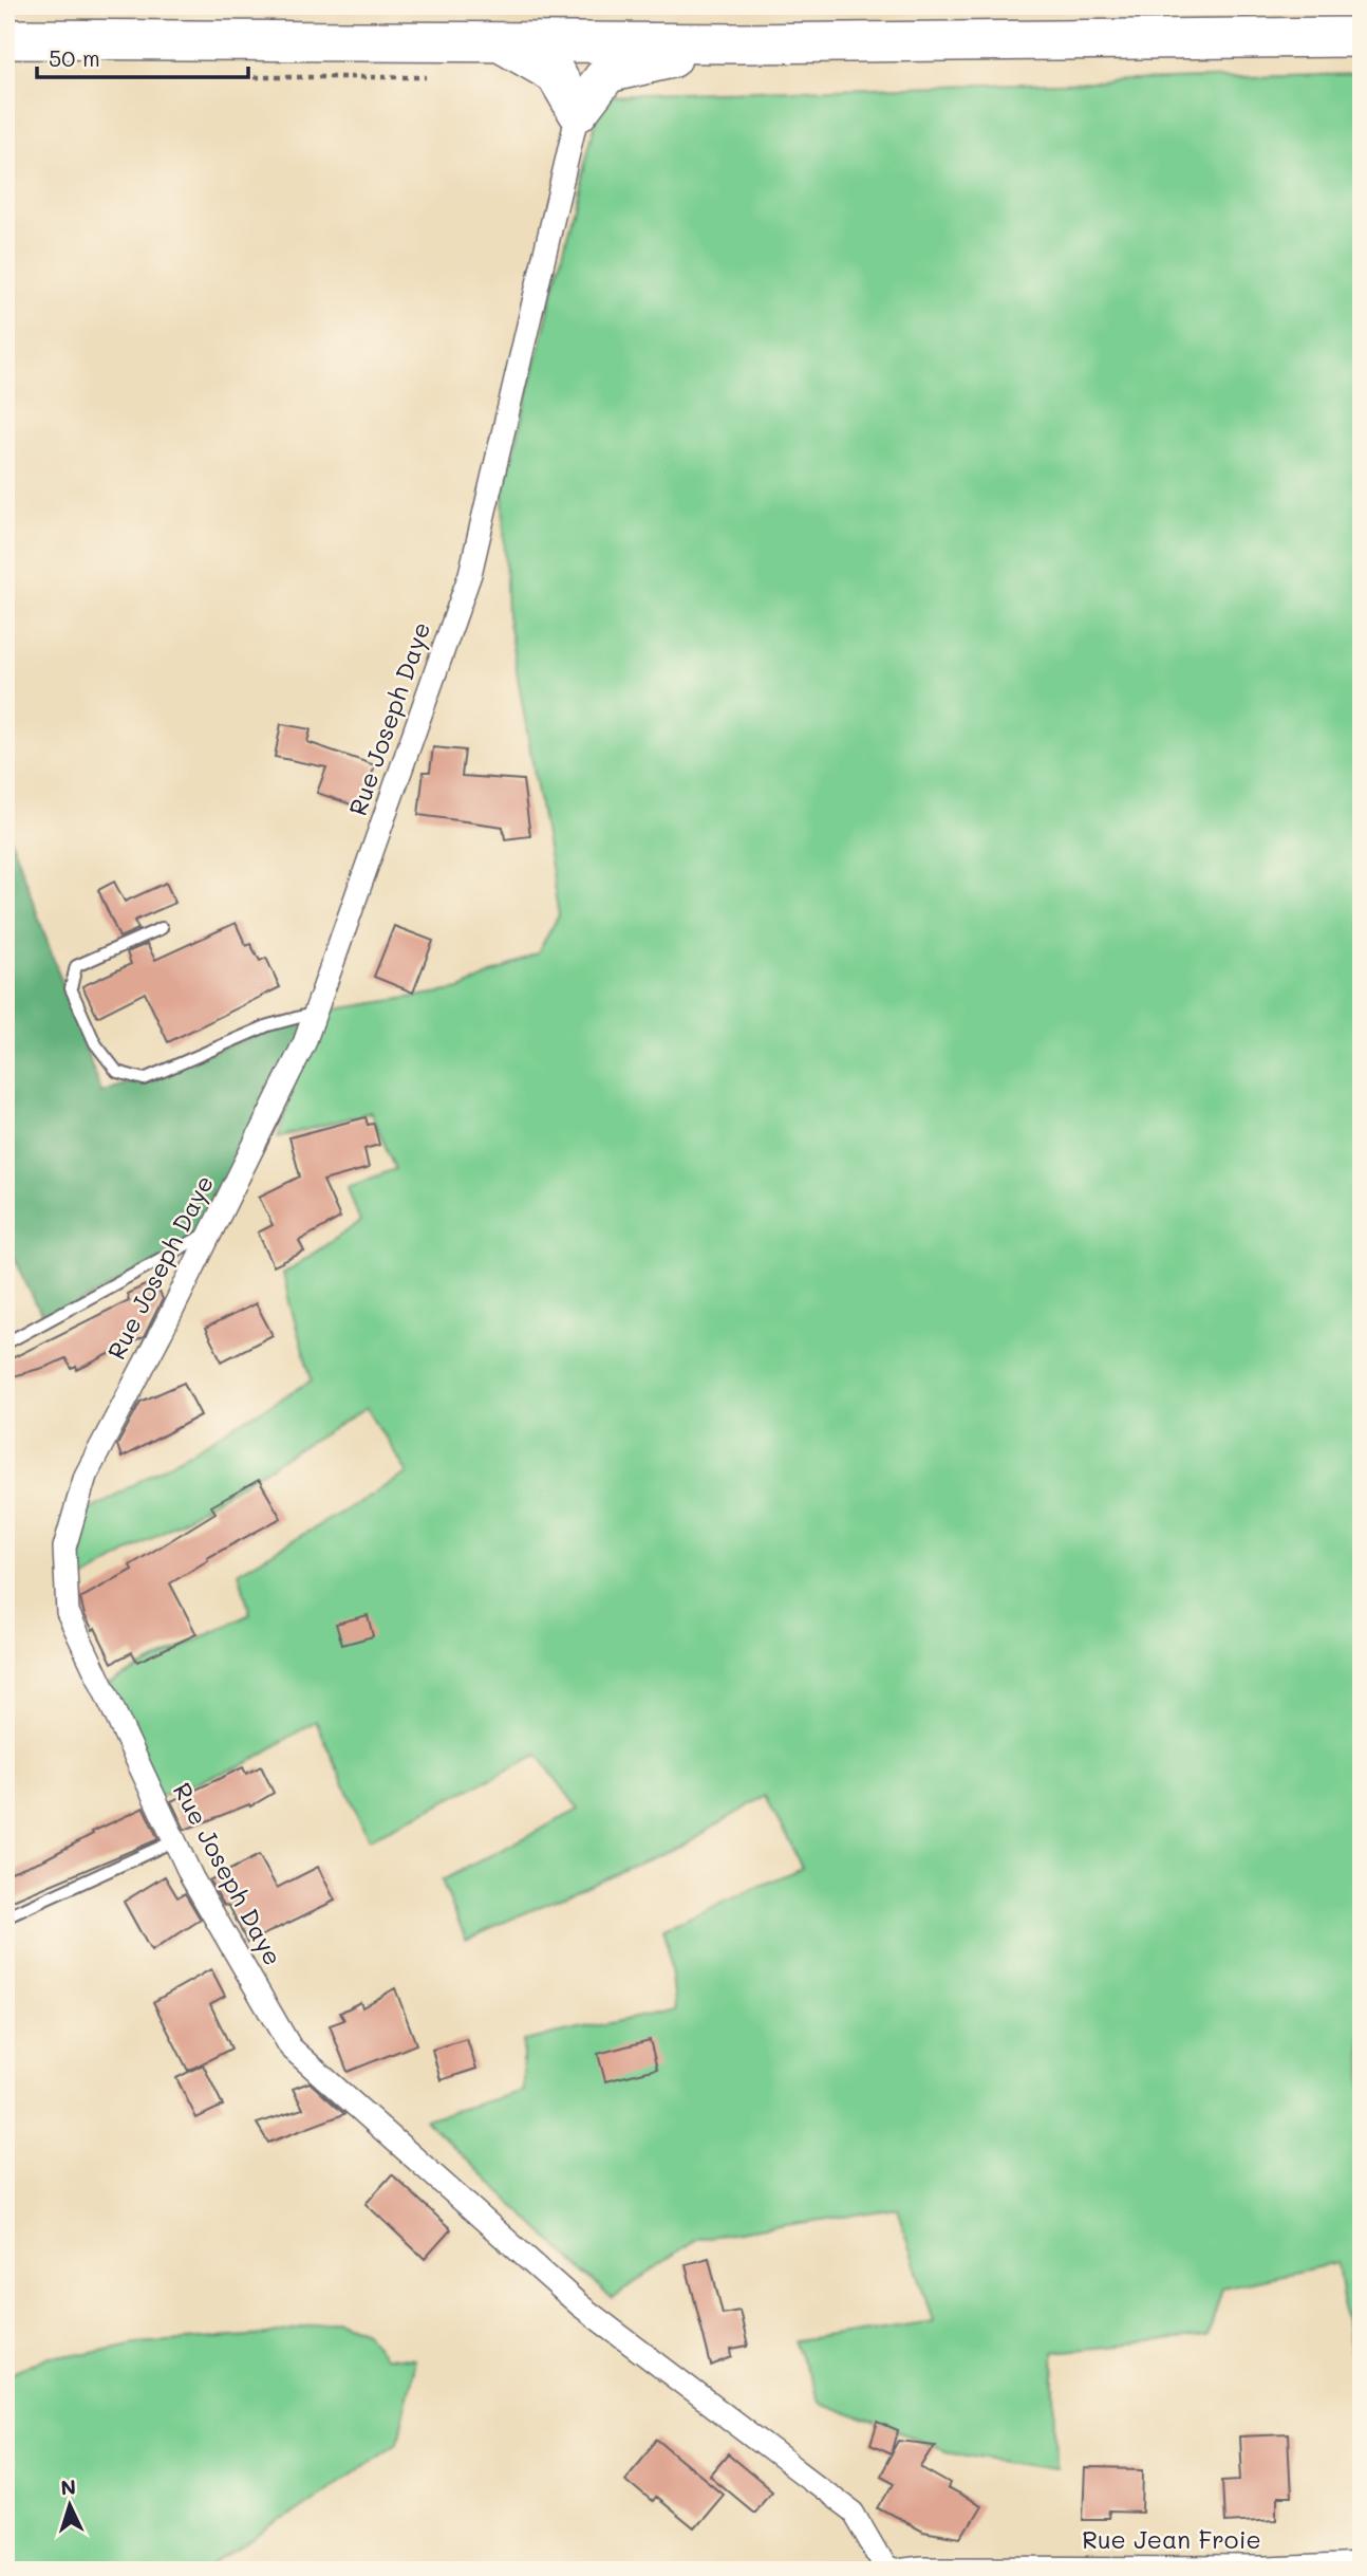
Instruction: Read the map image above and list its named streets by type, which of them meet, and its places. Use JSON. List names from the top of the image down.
{
  "streets": {
    "street": ["Rue Joseph Daye", "Rue Jean Froie"]
  },
  "scale_bar": "50 m",
  "north": "top"
}
